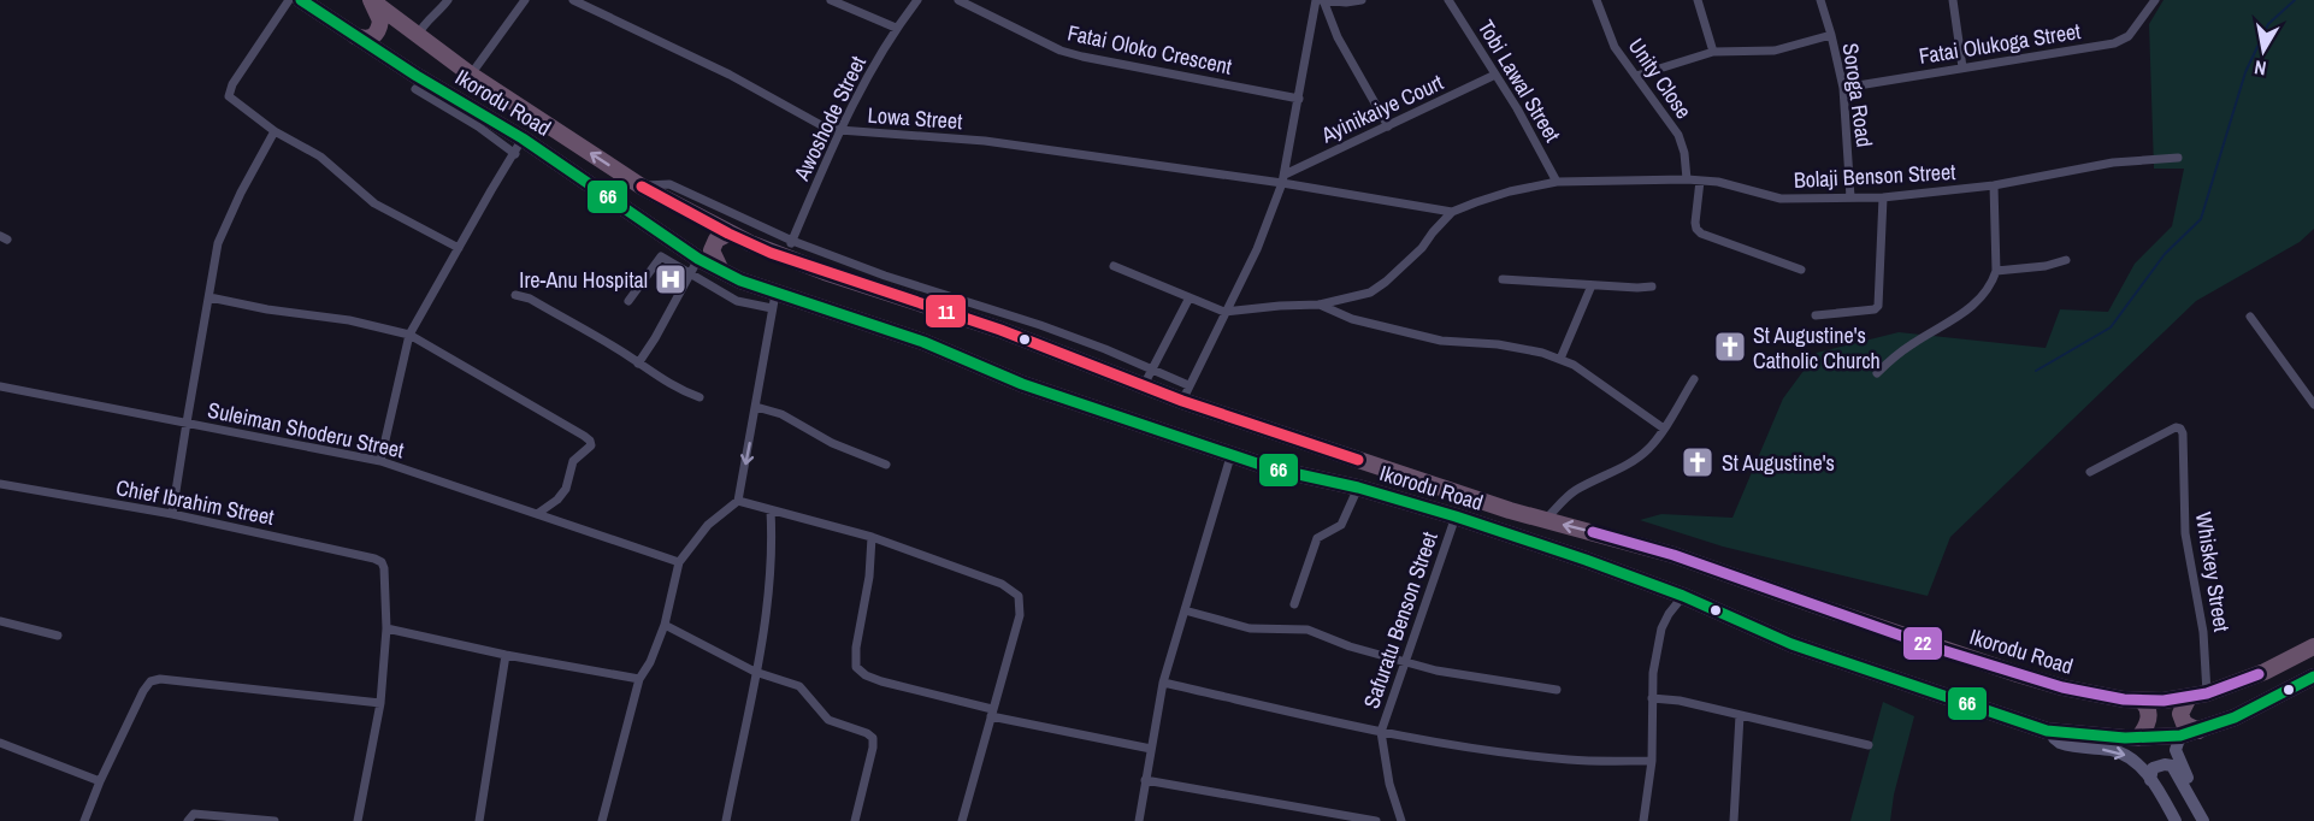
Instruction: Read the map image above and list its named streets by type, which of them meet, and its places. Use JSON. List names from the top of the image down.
{
  "streets": {
    "highway": ["Ikorodu Road"],
    "street": [
      "Fatai Olukoga Street",
      "Fatai Oloko Crescent",
      "Unity Close",
      "Tobi Lawal Street",
      "Soroga Road",
      "Ayinikaiye Court",
      "Awoshode Street",
      "Lowa Street",
      "Bolaji Benson Street",
      "Suleiman Shoderu Street",
      "Chief Ibrahim Street",
      "Whiskey Street",
      "Safuratu Benson Street"
    ]
  },
  "crossings": [
    ["Fatai Olukoga Street", "Soroga Road"],
    ["Unity Close", "Bolaji Benson Street"],
    ["Tobi Lawal Street", "Ayinikaiye Court"],
    ["Tobi Lawal Street", "Bolaji Benson Street"],
    ["Soroga Road", "Bolaji Benson Street"],
    ["Ikorodu Road", "Awoshode Street"],
    ["Ikorodu Road", "Whiskey Street"],
    ["Ikorodu Road", "Safuratu Benson Street"],
    ["Ayinikaiye Court", "Lowa Street"],
    ["Awoshode Street", "Lowa Street"],
    ["Lowa Street", "Bolaji Benson Street"]
  ],
  "places": {
    "hospital": ["Ire-Anu Hospital"],
    "church": ["St Augustine's Catholic Church", "St Augustine's"]
  },
  "lines": ["transit line 66", "transit line 11", "transit line 22"],
  "north": "bottom"
}
